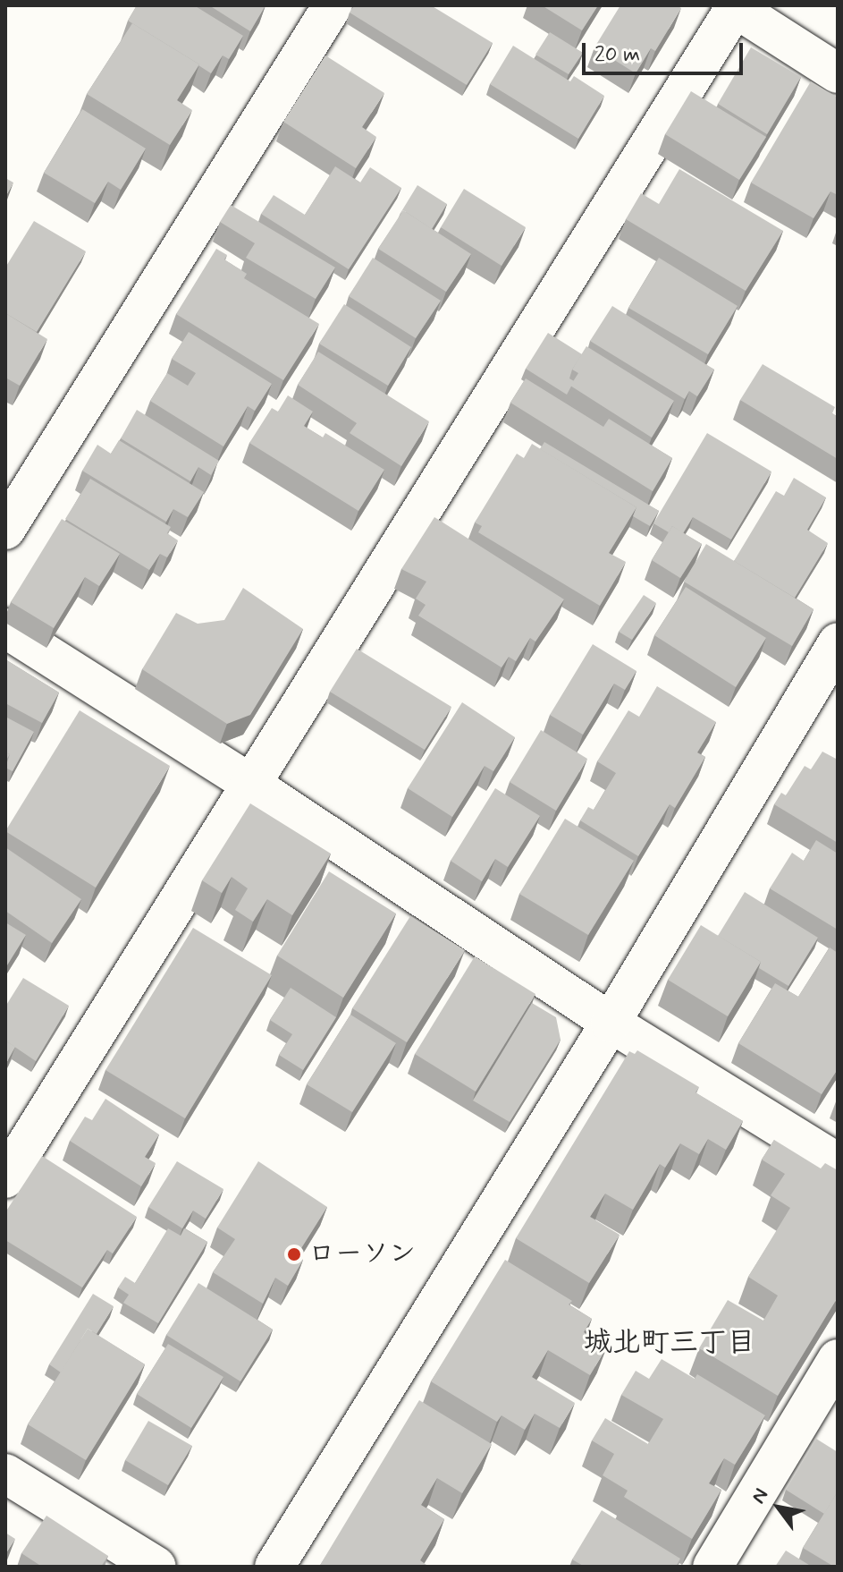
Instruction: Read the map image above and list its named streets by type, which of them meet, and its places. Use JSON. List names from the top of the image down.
{
  "districts": ["城北町三丁目"],
  "places": ["ローソン"],
  "scale_bar": "20 m",
  "north": "top left"
}
